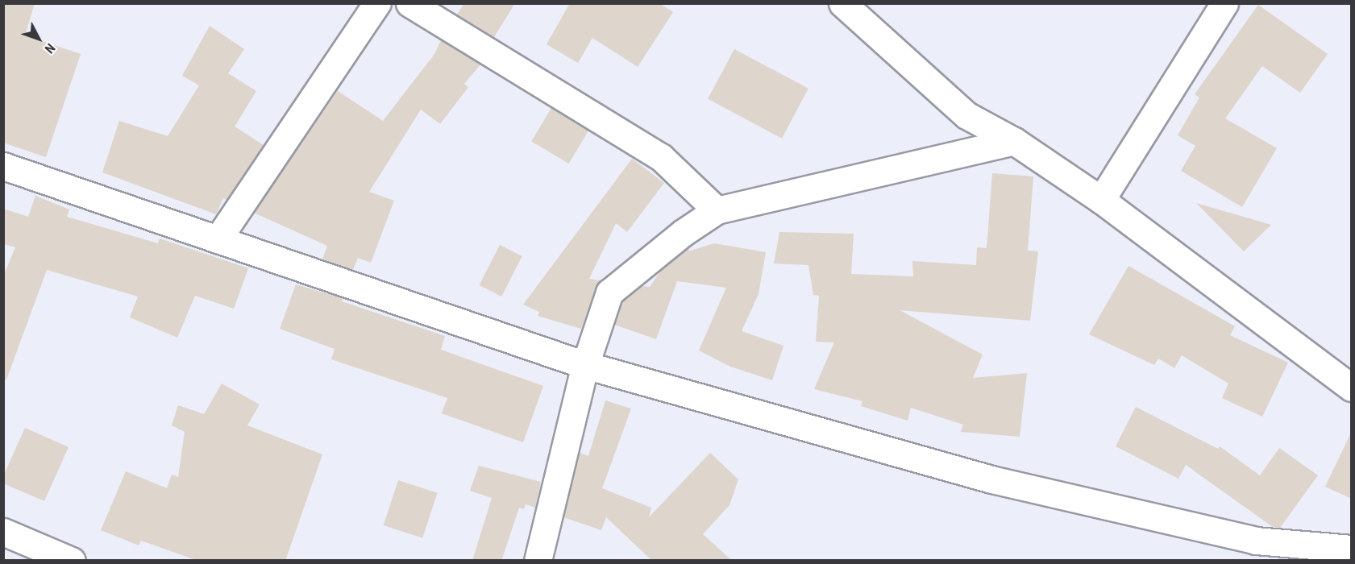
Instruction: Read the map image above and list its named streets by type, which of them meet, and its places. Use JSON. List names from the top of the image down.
{
  "north": "bottom right"
}
